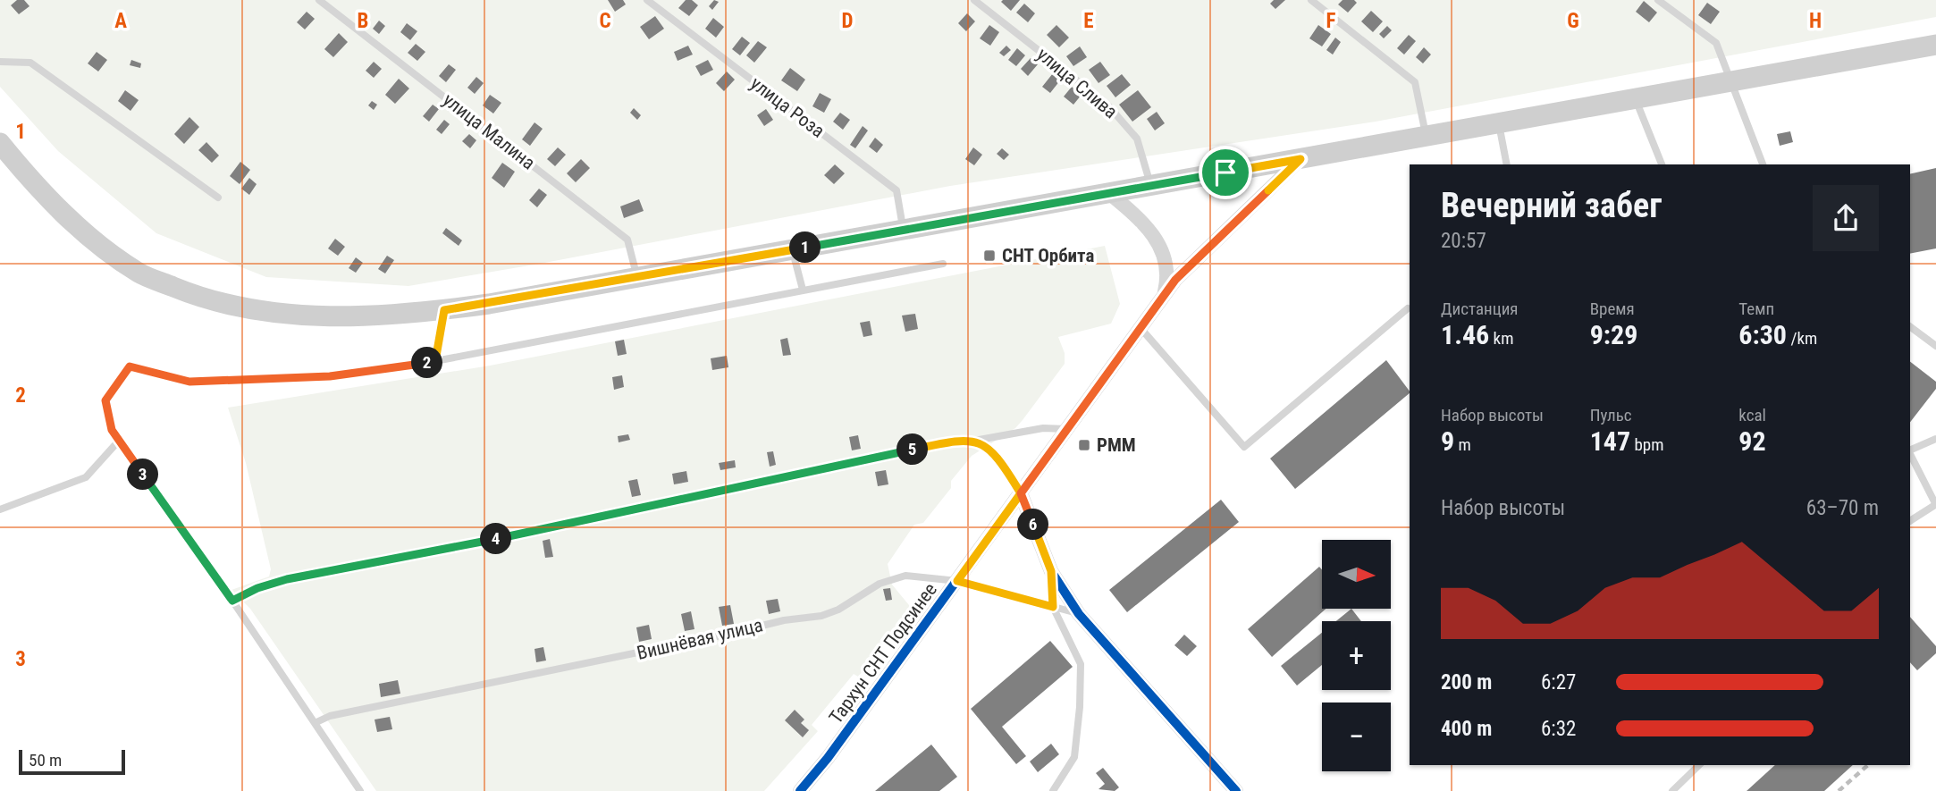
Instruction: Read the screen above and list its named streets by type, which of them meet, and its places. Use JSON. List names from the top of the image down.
{
  "streets": {
    "street": ["Тархун СНТ Подсинее"],
    "lane": [
      "улица Слива",
      "улица Роза",
      "улица Малина",
      "Вишнёвая улица"
    ]
  },
  "crossings": [
    ["Вишнёвая улица", "Тархун СНТ Подсинее"]
  ],
  "places": {
    "transit": ["СНТ Орбита", "РММ"]
  },
  "scale_bar": "50 m",
  "north": "right",
  "page": {
    "heading": ["Вечерний забег", "20:57"],
    "pins": [
      "1",
      "2",
      "5",
      "3",
      "6",
      "4"
    ],
    "stats": [
      ["Дистанция", "1.46 km"],
      ["Время", "9:29"],
      ["Темп", "6:30 /km"],
      ["Набор высоты", "9 m"],
      ["Пульс", "147 bpm"],
      ["kcal", "92"]
    ],
    "chart": ["Набор высоты", "63–70 m"],
    "map_buttons": ["+", "−"],
    "list": [
      {
        "name": "200 m",
        "note": "6:27"
      },
      {
        "name": "400 m",
        "note": "6:32"
      }
    ],
    "scale": "50 m"
  },
  "grid": {
    "columns": [
      "A",
      "B",
      "C",
      "D",
      "E",
      "F",
      "G",
      "H"
    ],
    "rows": ["1", "2", "3"]
  }
}
